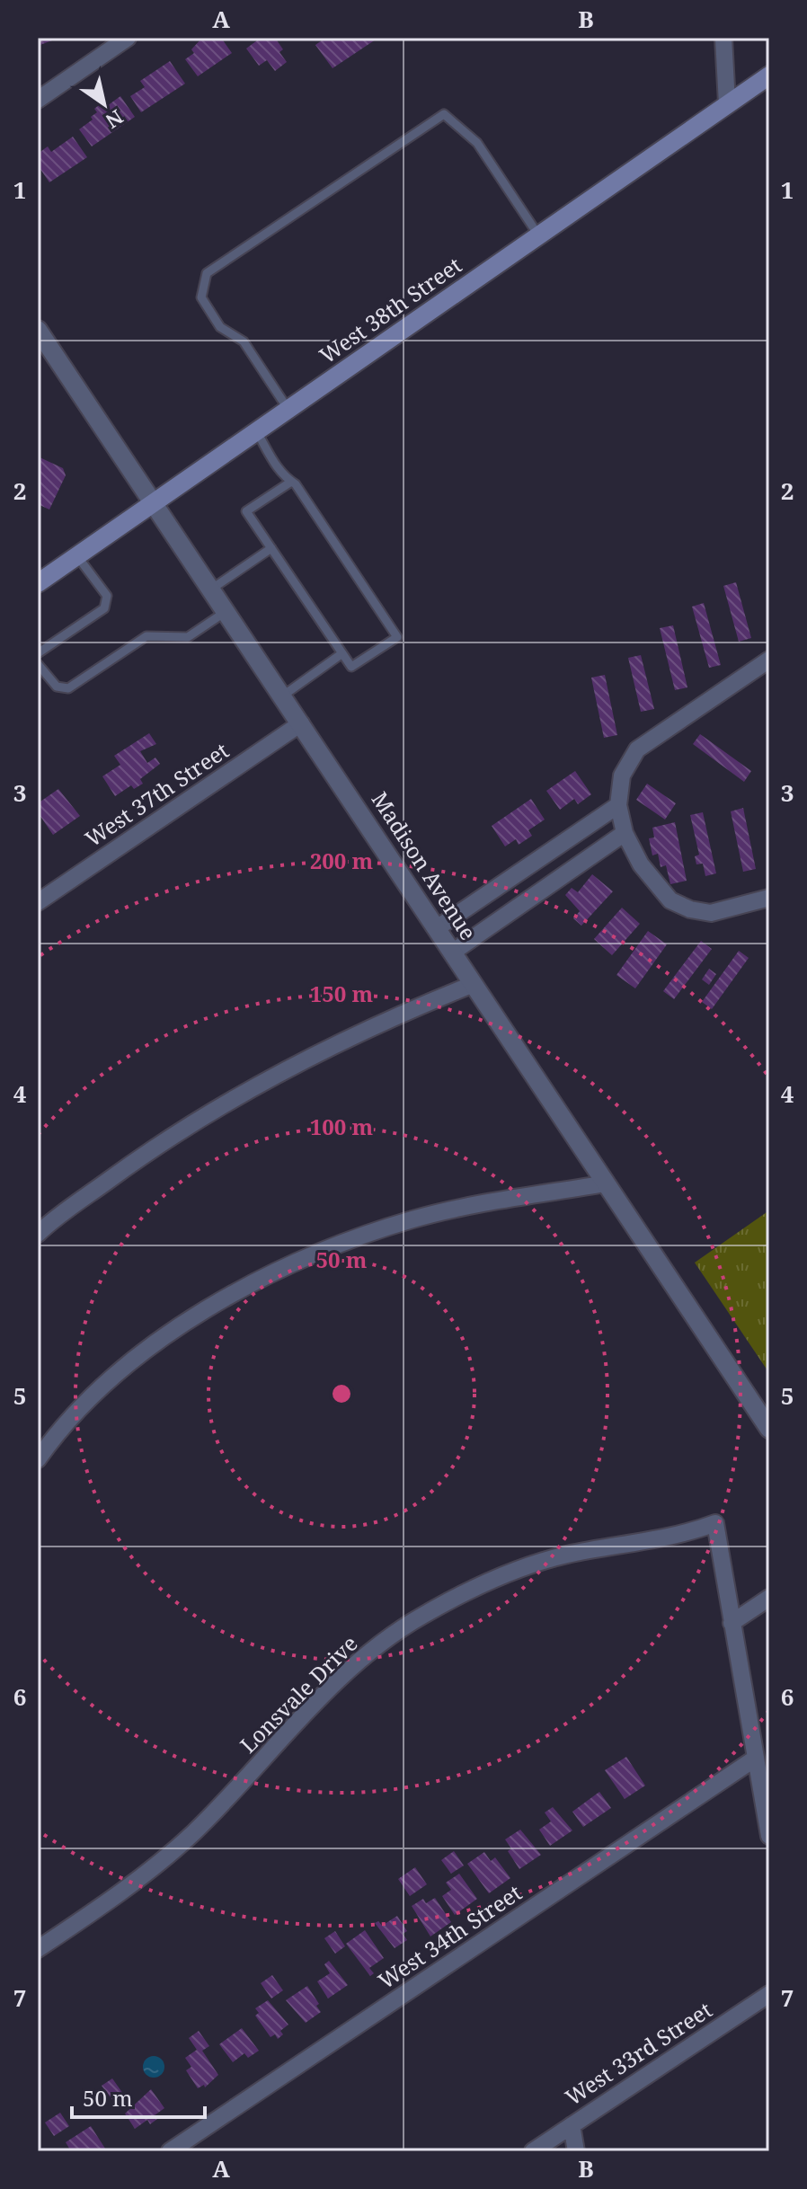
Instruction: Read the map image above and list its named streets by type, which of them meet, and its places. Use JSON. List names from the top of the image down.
{
  "streets": {
    "main road": ["West 38th Street"],
    "street": [
      "West 37th Street",
      "Madison Avenue",
      "Lonsvale Drive",
      "West 34th Street",
      "West 33rd Street"
    ]
  },
  "crossings": [
    ["West 38th Street", "Madison Avenue"],
    ["West 37th Street", "Madison Avenue"]
  ],
  "scale_bar": "50 m",
  "north": "bottom right",
  "grid": {
    "columns": ["A", "B"],
    "rows": [
      "1",
      "2",
      "3",
      "4",
      "5",
      "6",
      "7"
    ]
  },
  "rings": [
    "200 m",
    "150 m",
    "100 m",
    "50 m"
  ]
}
